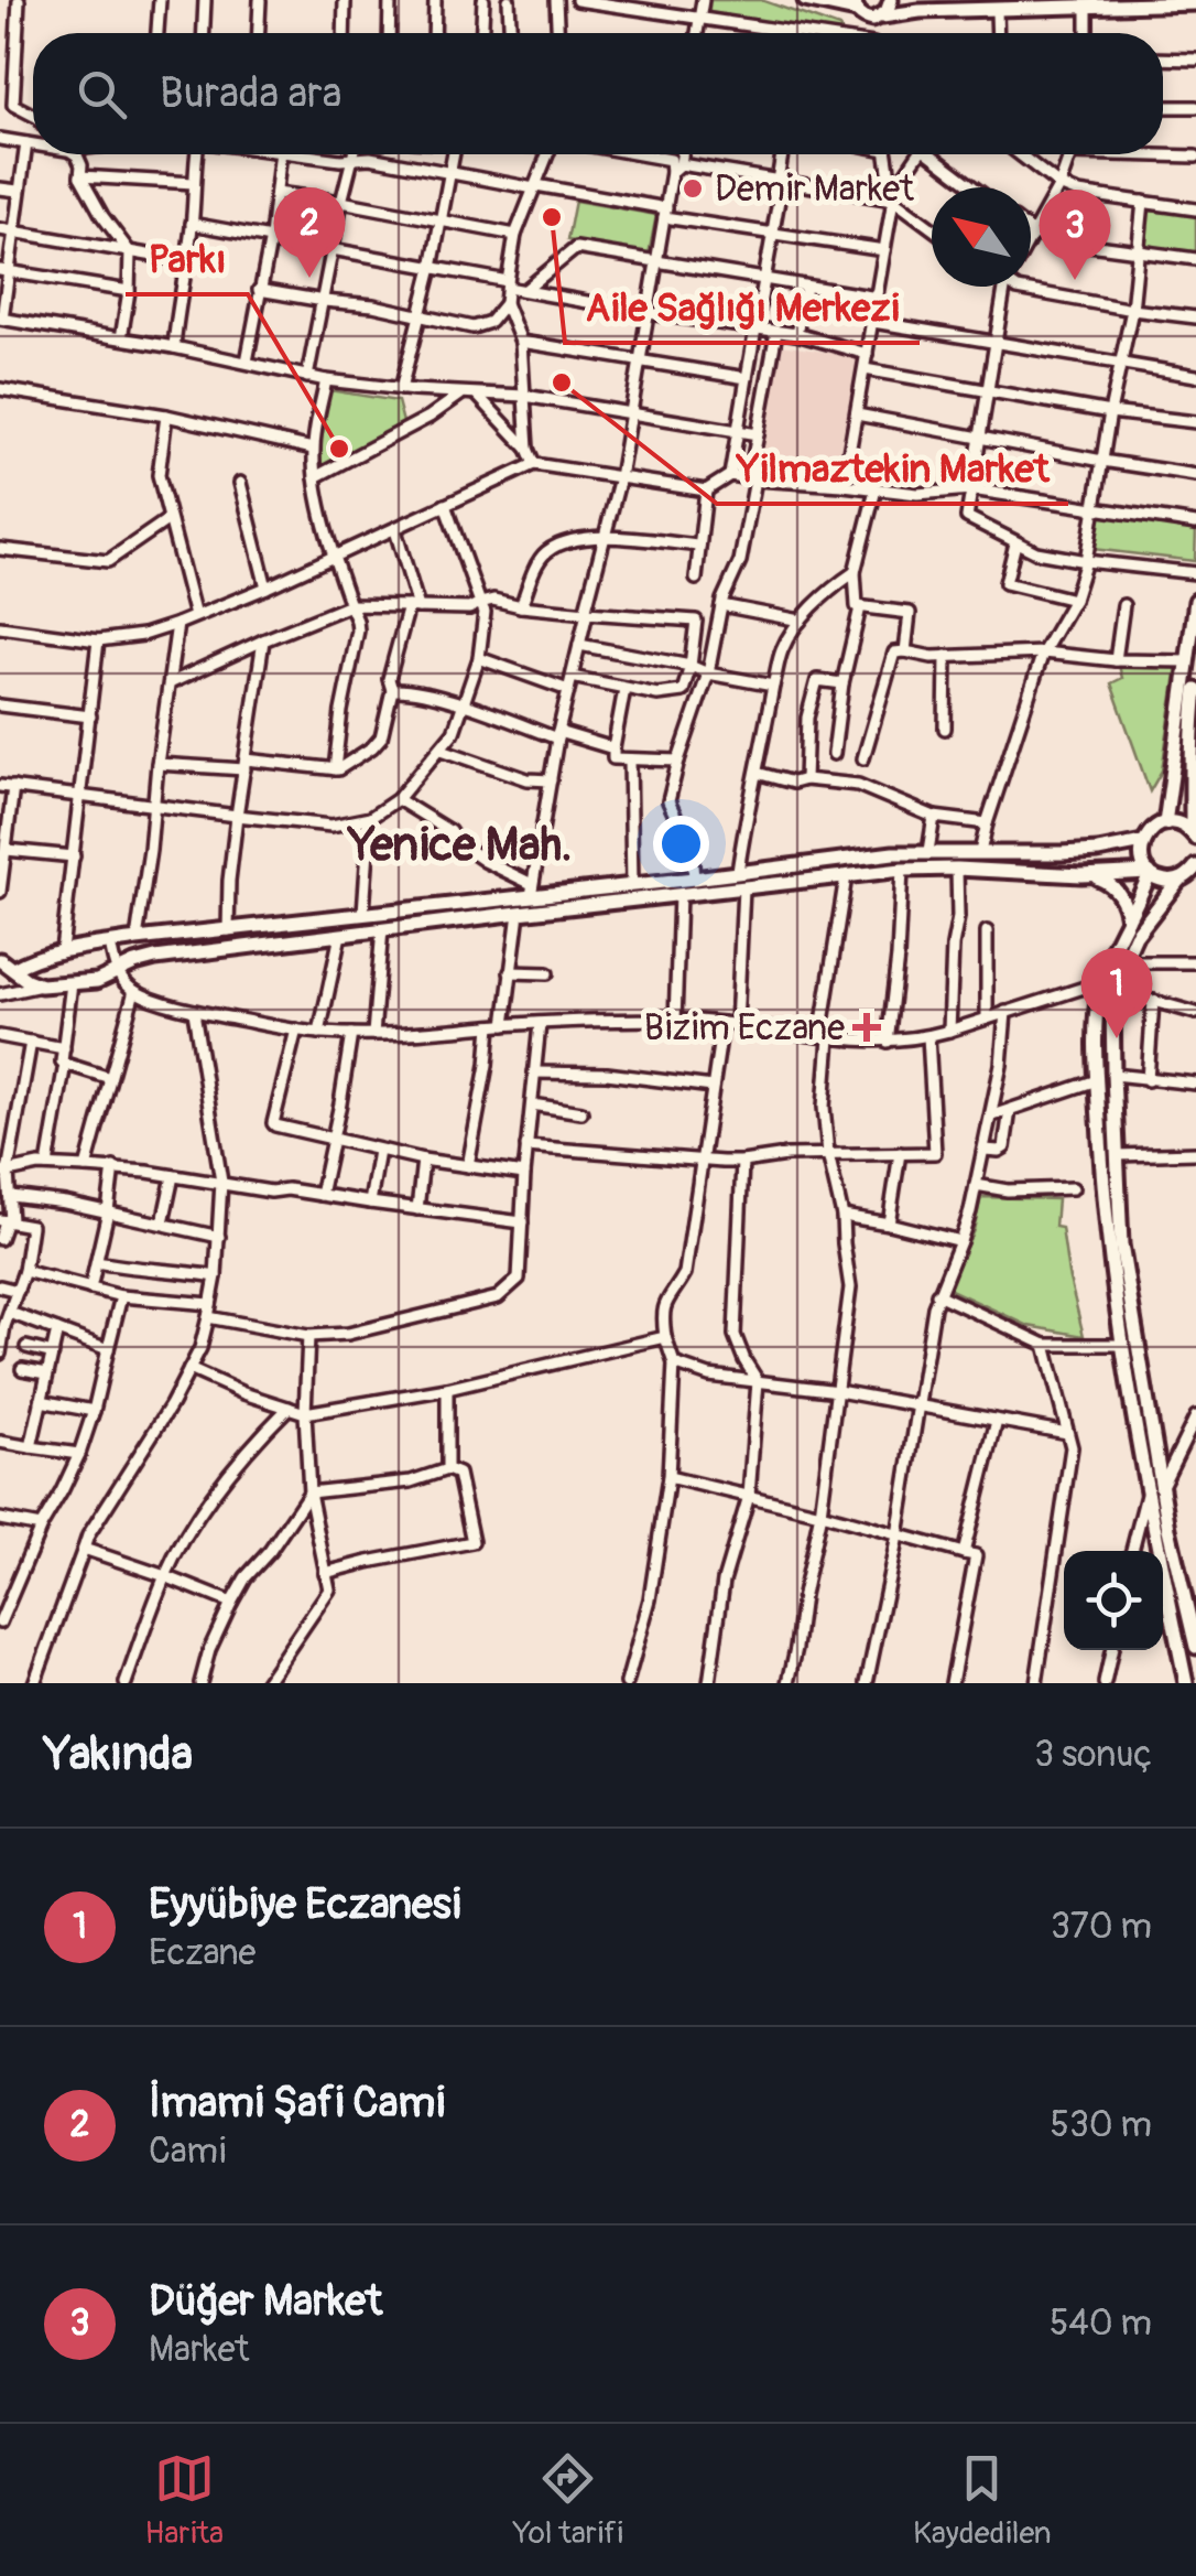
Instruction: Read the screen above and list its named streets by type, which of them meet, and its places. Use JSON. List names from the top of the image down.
{
  "districts": ["Yenice Mah."],
  "places": {
    "other": [
      "Demir Market",
      "Aile Sağlığı Merkezi",
      "Yilmaztekin Market",
      "Parkı"
    ],
    "health": ["Bizim Eczane"]
  },
  "north": "top left",
  "page": {
    "search": "Burada ara",
    "pins": ["2", "3", "1"],
    "heading": ["Yakında", "3 sonuç"],
    "list": [
      {
        "mark": "1",
        "name": "Eyyübiye Eczanesi",
        "note": "Eczane",
        "value": "370 m"
      },
      {
        "mark": "2",
        "name": "İmami Şafi Cami",
        "note": "Cami",
        "value": "530 m"
      },
      {
        "mark": "3",
        "name": "Düğer Market",
        "note": "Market",
        "value": "540 m"
      }
    ],
    "nav": ["Harita", "Yol tarifi", "Kaydedilen"]
  }
}
